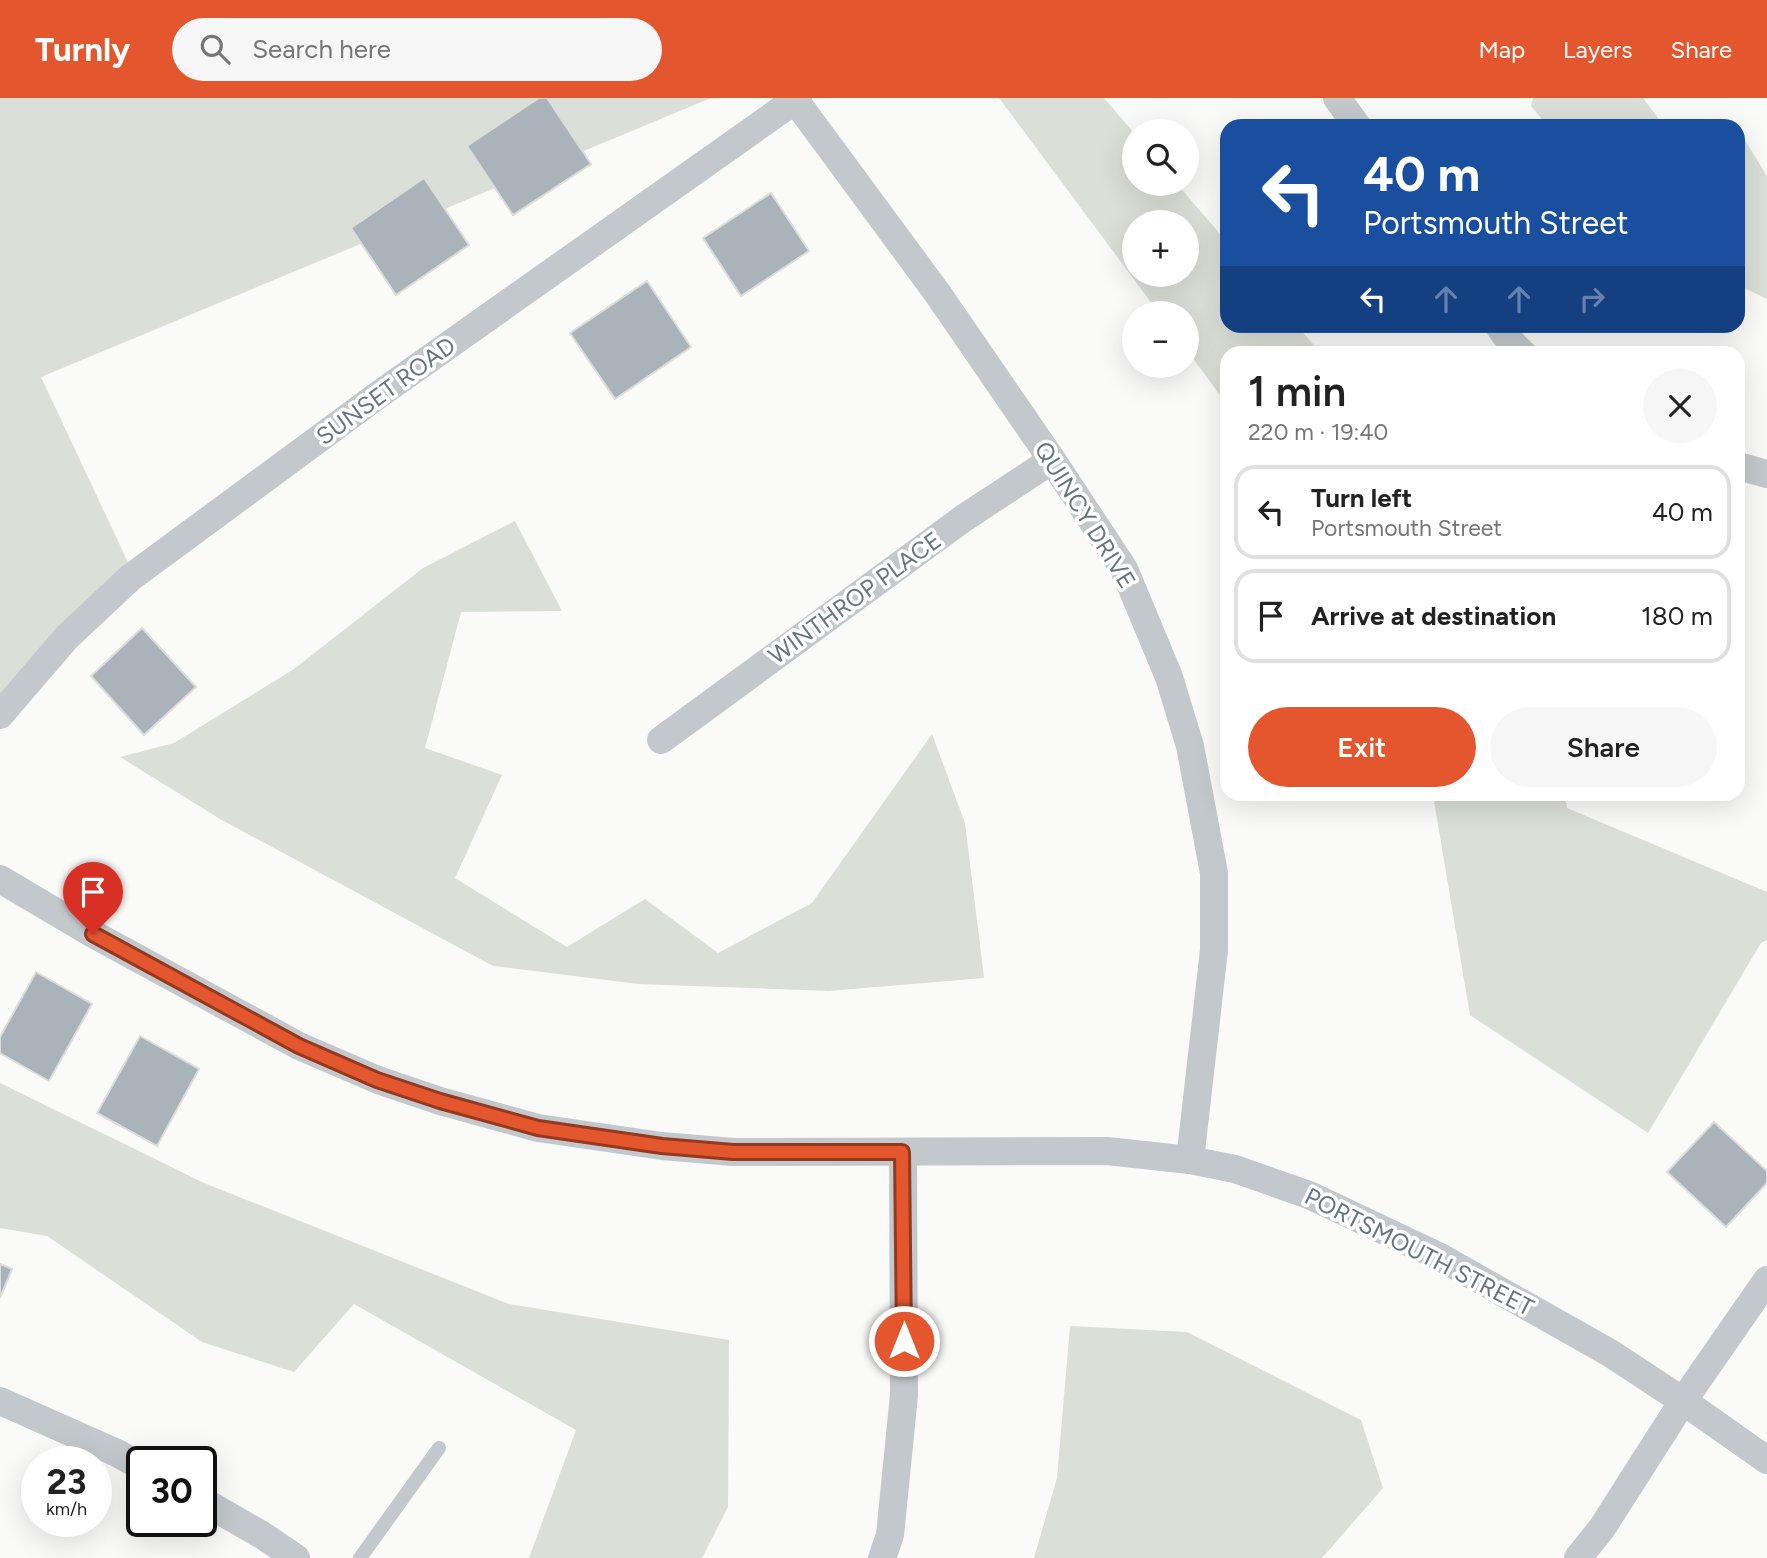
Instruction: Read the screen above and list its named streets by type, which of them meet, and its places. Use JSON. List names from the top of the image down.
{
  "streets": {
    "street": [
      "SUNSET ROAD",
      "QUINCY DRIVE",
      "WINTHROP PLACE",
      "PORTSMOUTH STREET"
    ]
  },
  "crossings": [
    ["SUNSET ROAD", "QUINCY DRIVE"],
    ["QUINCY DRIVE", "WINTHROP PLACE"],
    ["QUINCY DRIVE", "PORTSMOUTH STREET"]
  ],
  "page": {
    "header": "Turnly",
    "search": "Search here",
    "nav": ["Map", "Layers", "Share"],
    "map_buttons": ["+", "−"],
    "turn": ["40 m", "Portsmouth Street"],
    "heading": ["1 min", "220 m · 19:40"],
    "list": [
      {
        "name": "Turn left",
        "note": "Portsmouth Street",
        "value": "40 m"
      },
      {
        "name": "Arrive at destination",
        "value": "180 m"
      }
    ],
    "buttons": ["Exit", "Share"],
    "speed": "23 km/h",
    "limit": "30"
  }
}
